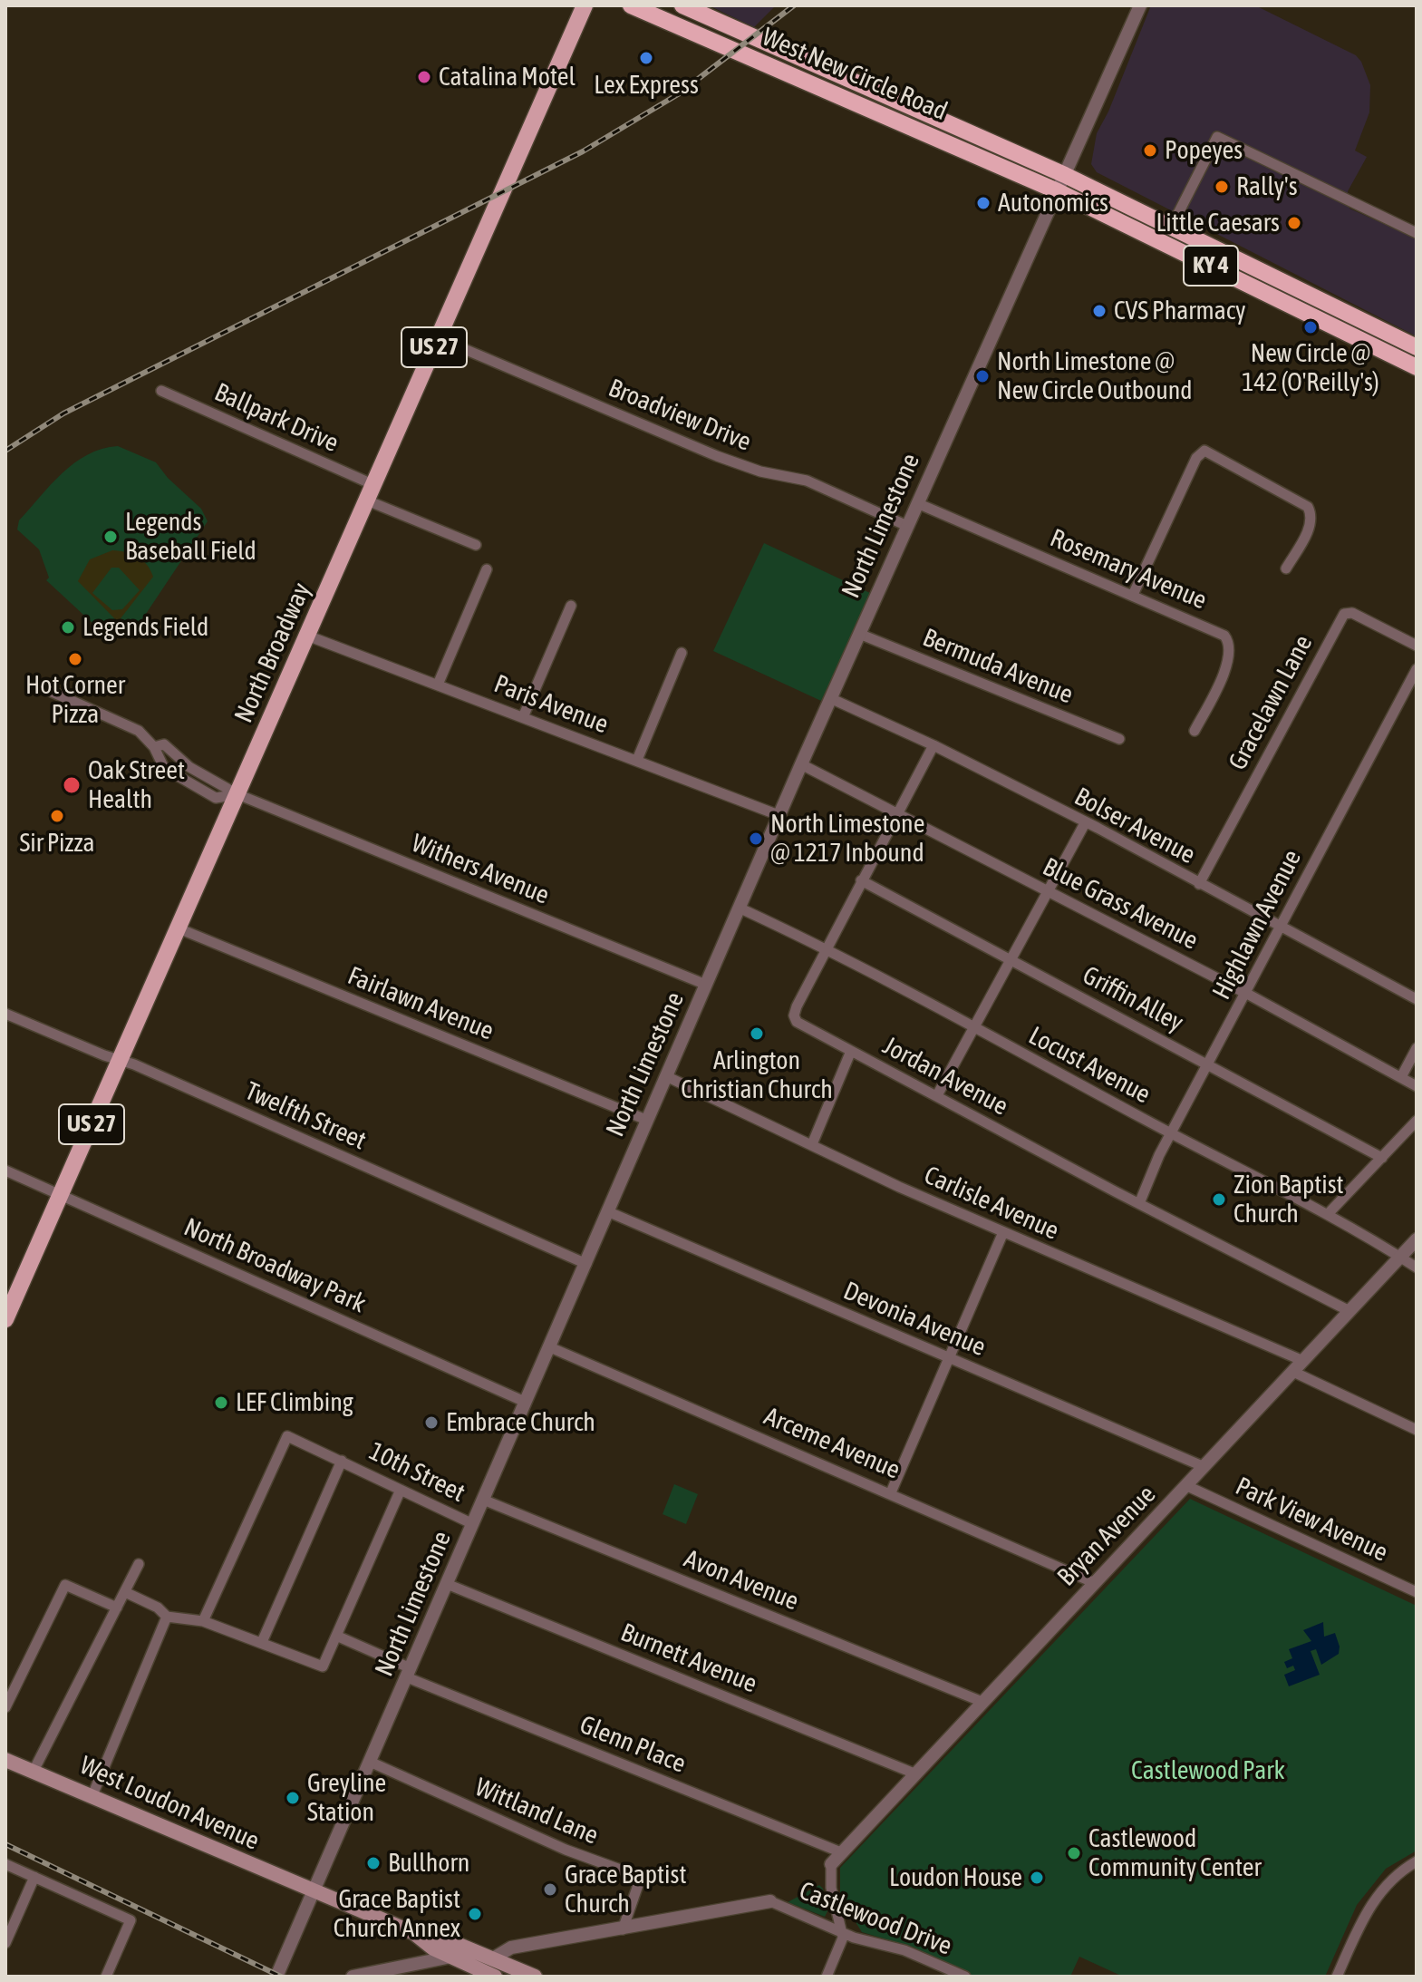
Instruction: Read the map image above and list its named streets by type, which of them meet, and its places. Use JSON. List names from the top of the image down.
{
  "streets": {
    "highway": ["West New Circle Road", "KY 4"],
    "main road": ["US 27", "North Broadway", "West Loudon Avenue"],
    "street": [
      "Broadview Drive",
      "Ballpark Drive",
      "North Limestone",
      "Rosemary Avenue",
      "Bermuda Avenue",
      "Gracelawn Lane",
      "Paris Avenue",
      "Bolser Avenue",
      "Withers Avenue",
      "Blue Grass Avenue",
      "Highlawn Avenue",
      "Griffin Alley",
      "Fairlawn Avenue",
      "Locust Avenue",
      "Jordan Avenue",
      "Twelfth Street",
      "Carlisle Avenue",
      "North Broadway Park",
      "Devonia Avenue",
      "Arceme Avenue",
      "10th Street",
      "Park View Avenue",
      "Bryan Avenue",
      "Avon Avenue",
      "Burnett Avenue",
      "Glenn Place",
      "Wittland Lane",
      "Castlewood Drive"
    ]
  },
  "crossings": [
    ["West New Circle Road", "KY 4"],
    ["West New Circle Road", "North Limestone"],
    ["KY 4", "North Limestone"],
    ["Broadview Drive", "North Limestone"],
    ["Broadview Drive", "North Broadway"],
    ["Ballpark Drive", "North Broadway"],
    ["North Limestone", "Rosemary Avenue"],
    ["North Limestone", "Bermuda Avenue"],
    ["North Limestone", "Paris Avenue"],
    ["North Limestone", "Bolser Avenue"],
    ["North Limestone", "Withers Avenue"],
    ["North Limestone", "Blue Grass Avenue"],
    ["North Limestone", "Fairlawn Avenue"],
    ["North Limestone", "Locust Avenue"],
    ["North Limestone", "Twelfth Street"],
    ["North Limestone", "Carlisle Avenue"],
    ["North Limestone", "North Broadway Park"],
    ["North Limestone", "Devonia Avenue"],
    ["North Limestone", "Arceme Avenue"],
    ["North Limestone", "10th Street"],
    ["North Limestone", "Avon Avenue"],
    ["North Limestone", "Burnett Avenue"],
    ["North Limestone", "Glenn Place"],
    ["North Limestone", "West Loudon Avenue"],
    ["North Limestone", "Wittland Lane"],
    ["North Broadway", "Paris Avenue"],
    ["North Broadway", "Withers Avenue"],
    ["North Broadway", "Fairlawn Avenue"],
    ["North Broadway", "Twelfth Street"],
    ["North Broadway", "North Broadway Park"],
    ["Gracelawn Lane", "Bolser Avenue"],
    ["Bolser Avenue", "Highlawn Avenue"],
    ["Bolser Avenue", "Jordan Avenue"],
    ["Blue Grass Avenue", "Highlawn Avenue"],
    ["Blue Grass Avenue", "Jordan Avenue"],
    ["Highlawn Avenue", "Griffin Alley"],
    ["Highlawn Avenue", "Locust Avenue"],
    ["Highlawn Avenue", "Jordan Avenue"],
    ["Griffin Alley", "Jordan Avenue"],
    ["Locust Avenue", "Jordan Avenue"],
    ["Locust Avenue", "Bryan Avenue"],
    ["Jordan Avenue", "Bryan Avenue"],
    ["Carlisle Avenue", "Bryan Avenue"],
    ["Devonia Avenue", "Bryan Avenue"],
    ["Arceme Avenue", "Bryan Avenue"],
    ["Park View Avenue", "Bryan Avenue"],
    ["Bryan Avenue", "Avon Avenue"],
    ["Bryan Avenue", "Burnett Avenue"],
    ["Bryan Avenue", "Glenn Place"]
  ],
  "parks": ["Castlewood Park"],
  "places": [
    "Lex Express",
    "Catalina Motel",
    "Popeyes",
    "Rally's",
    "Autonomics",
    "Little Caesars",
    "CVS Pharmacy",
    "New Circle @ 142 (O'Reilly's)",
    "North Limestone @ New Circle Outbound",
    "Legends Baseball Field",
    "Legends Field",
    "Hot Corner Pizza",
    "Oak Street Health",
    "Sir Pizza",
    "North Limestone @ 1217 Inbound",
    "Arlington Christian Church",
    "Zion Baptist Church",
    "LEF Climbing",
    "Embrace Church",
    "Greyline Station",
    "Castlewood Community Center",
    "Bullhorn",
    "Loudon House",
    "Grace Baptist Church",
    "Grace Baptist Church Annex"
  ]
}
